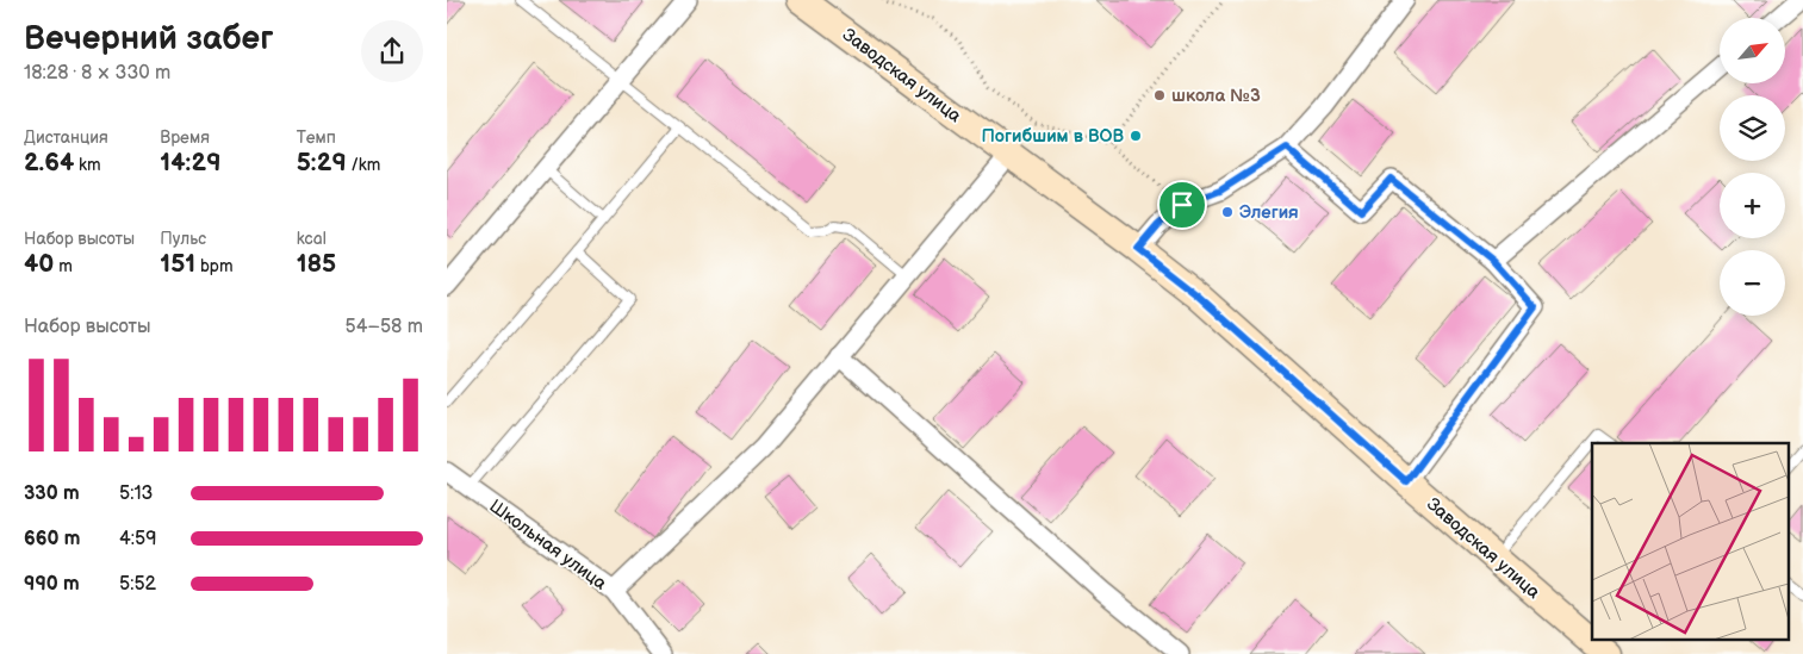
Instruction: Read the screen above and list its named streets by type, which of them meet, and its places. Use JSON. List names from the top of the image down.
{
  "streets": {
    "main road": ["Заводская улица"],
    "street": ["Школьная улица"]
  },
  "places": ["школа №3", "Погибшим в ВОВ", "Элегия"],
  "north": "top right",
  "page": {
    "heading": ["Вечерний забег", "18:28 · 8 × 330 m"],
    "map_buttons": ["+", "−"],
    "stats": [
      ["Дистанция", "2.64 km"],
      ["Время", "14:29"],
      ["Темп", "5:29 /km"],
      ["Набор высоты", "40 m"],
      ["Пульс", "151 bpm"],
      ["kcal", "185"]
    ],
    "chart": ["Набор высоты", "54–58 m"],
    "list": [
      {
        "name": "330 m",
        "note": "5:13"
      },
      {
        "name": "660 m",
        "note": "4:59"
      },
      {
        "name": "990 m",
        "note": "5:52"
      }
    ]
  }
}
